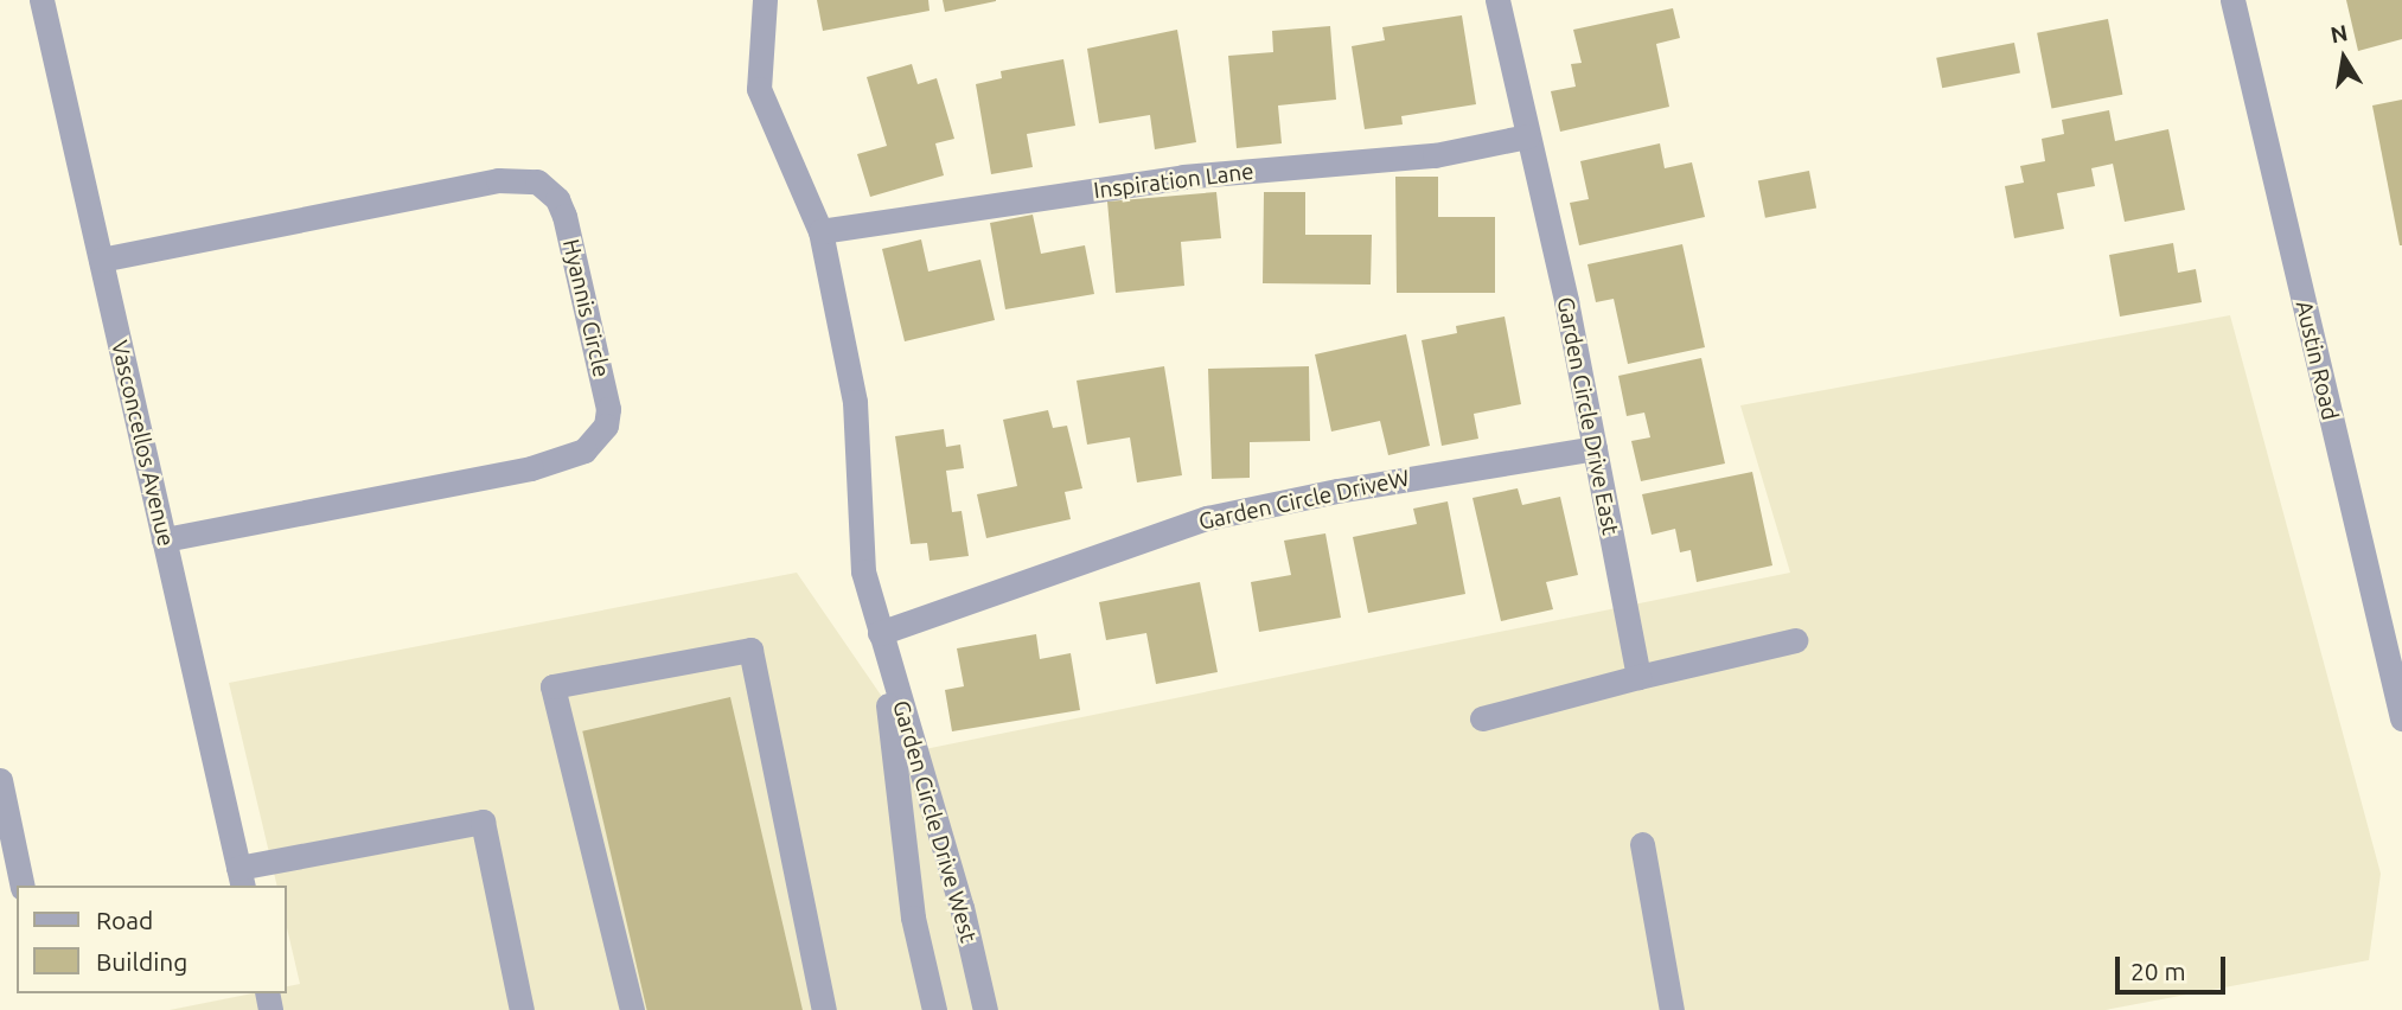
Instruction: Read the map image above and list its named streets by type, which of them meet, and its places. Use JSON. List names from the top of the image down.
{
  "streets": {
    "street": [
      "Inspiration Lane",
      "Hyannis Circle",
      "Austin Road",
      "Garden Circle Drive East",
      "Vasconcellos Avenue",
      "Garden Circle DriveW",
      "Garden Circle Drive West"
    ]
  },
  "crossings": [
    ["Inspiration Lane", "Garden Circle Drive East"],
    ["Inspiration Lane", "Garden Circle Drive West"],
    ["Hyannis Circle", "Vasconcellos Avenue"],
    ["Garden Circle Drive East", "Garden Circle DriveW"],
    ["Garden Circle DriveW", "Garden Circle Drive West"]
  ],
  "legend": ["Road", "Building"],
  "scale_bar": "20 m",
  "north": "top"
}
